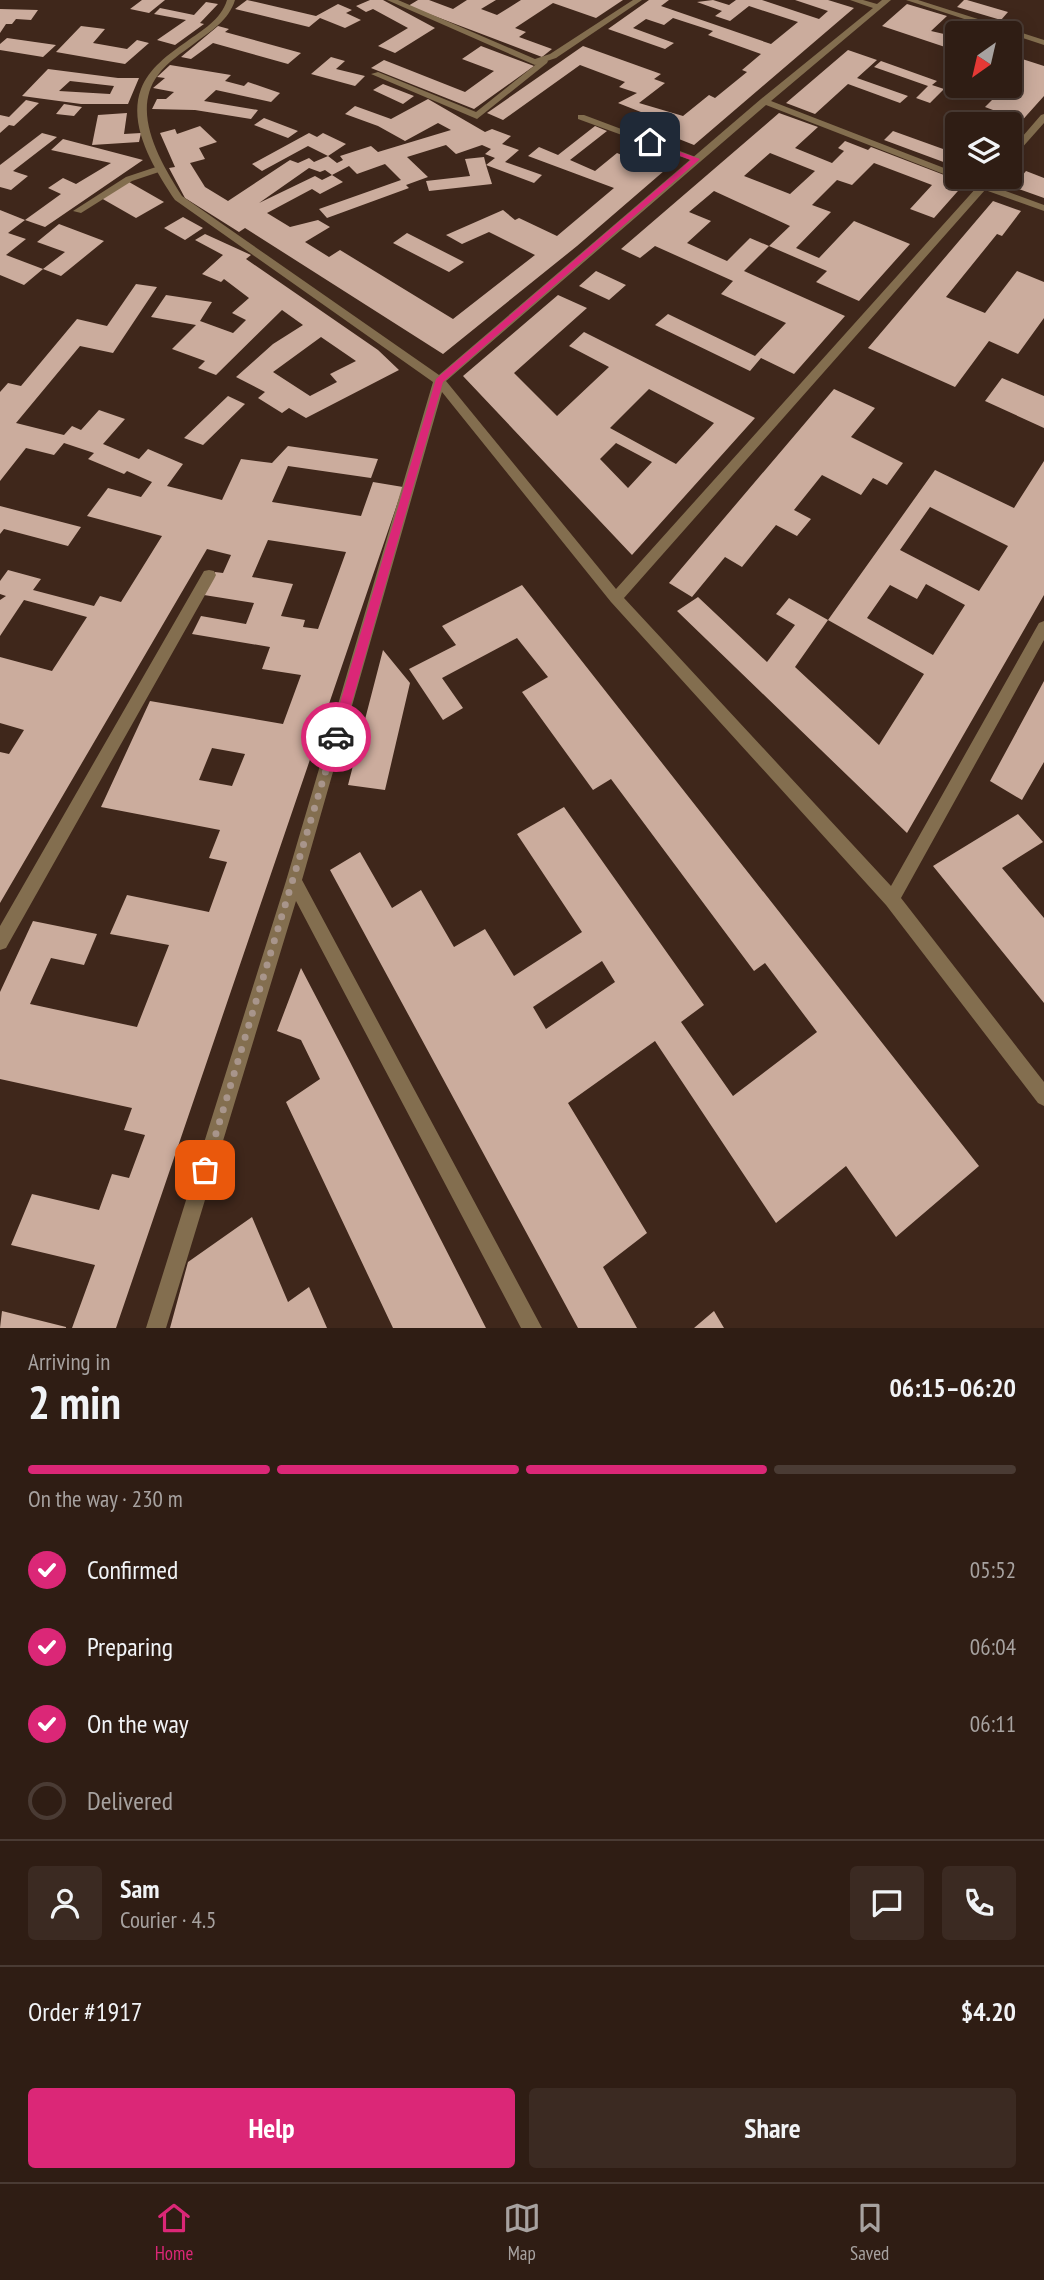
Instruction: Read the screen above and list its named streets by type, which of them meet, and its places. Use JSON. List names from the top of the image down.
{
  "north": "bottom left",
  "page": {
    "heading": ["2 min", "Arriving in", "06:15–06:20"],
    "panel": [
      "Sam",
      "Courier · 4.5",
      "Order #1917",
      "$4.20"
    ],
    "bar": "On the way · 230 m",
    "list": [
      ["Confirmed", "05:52"],
      ["Preparing", "06:04"],
      ["On the way", "06:11"],
      "Delivered"
    ],
    "buttons": ["Help", "Share"],
    "tabs": ["Home", "Map", "Saved"]
  }
}
